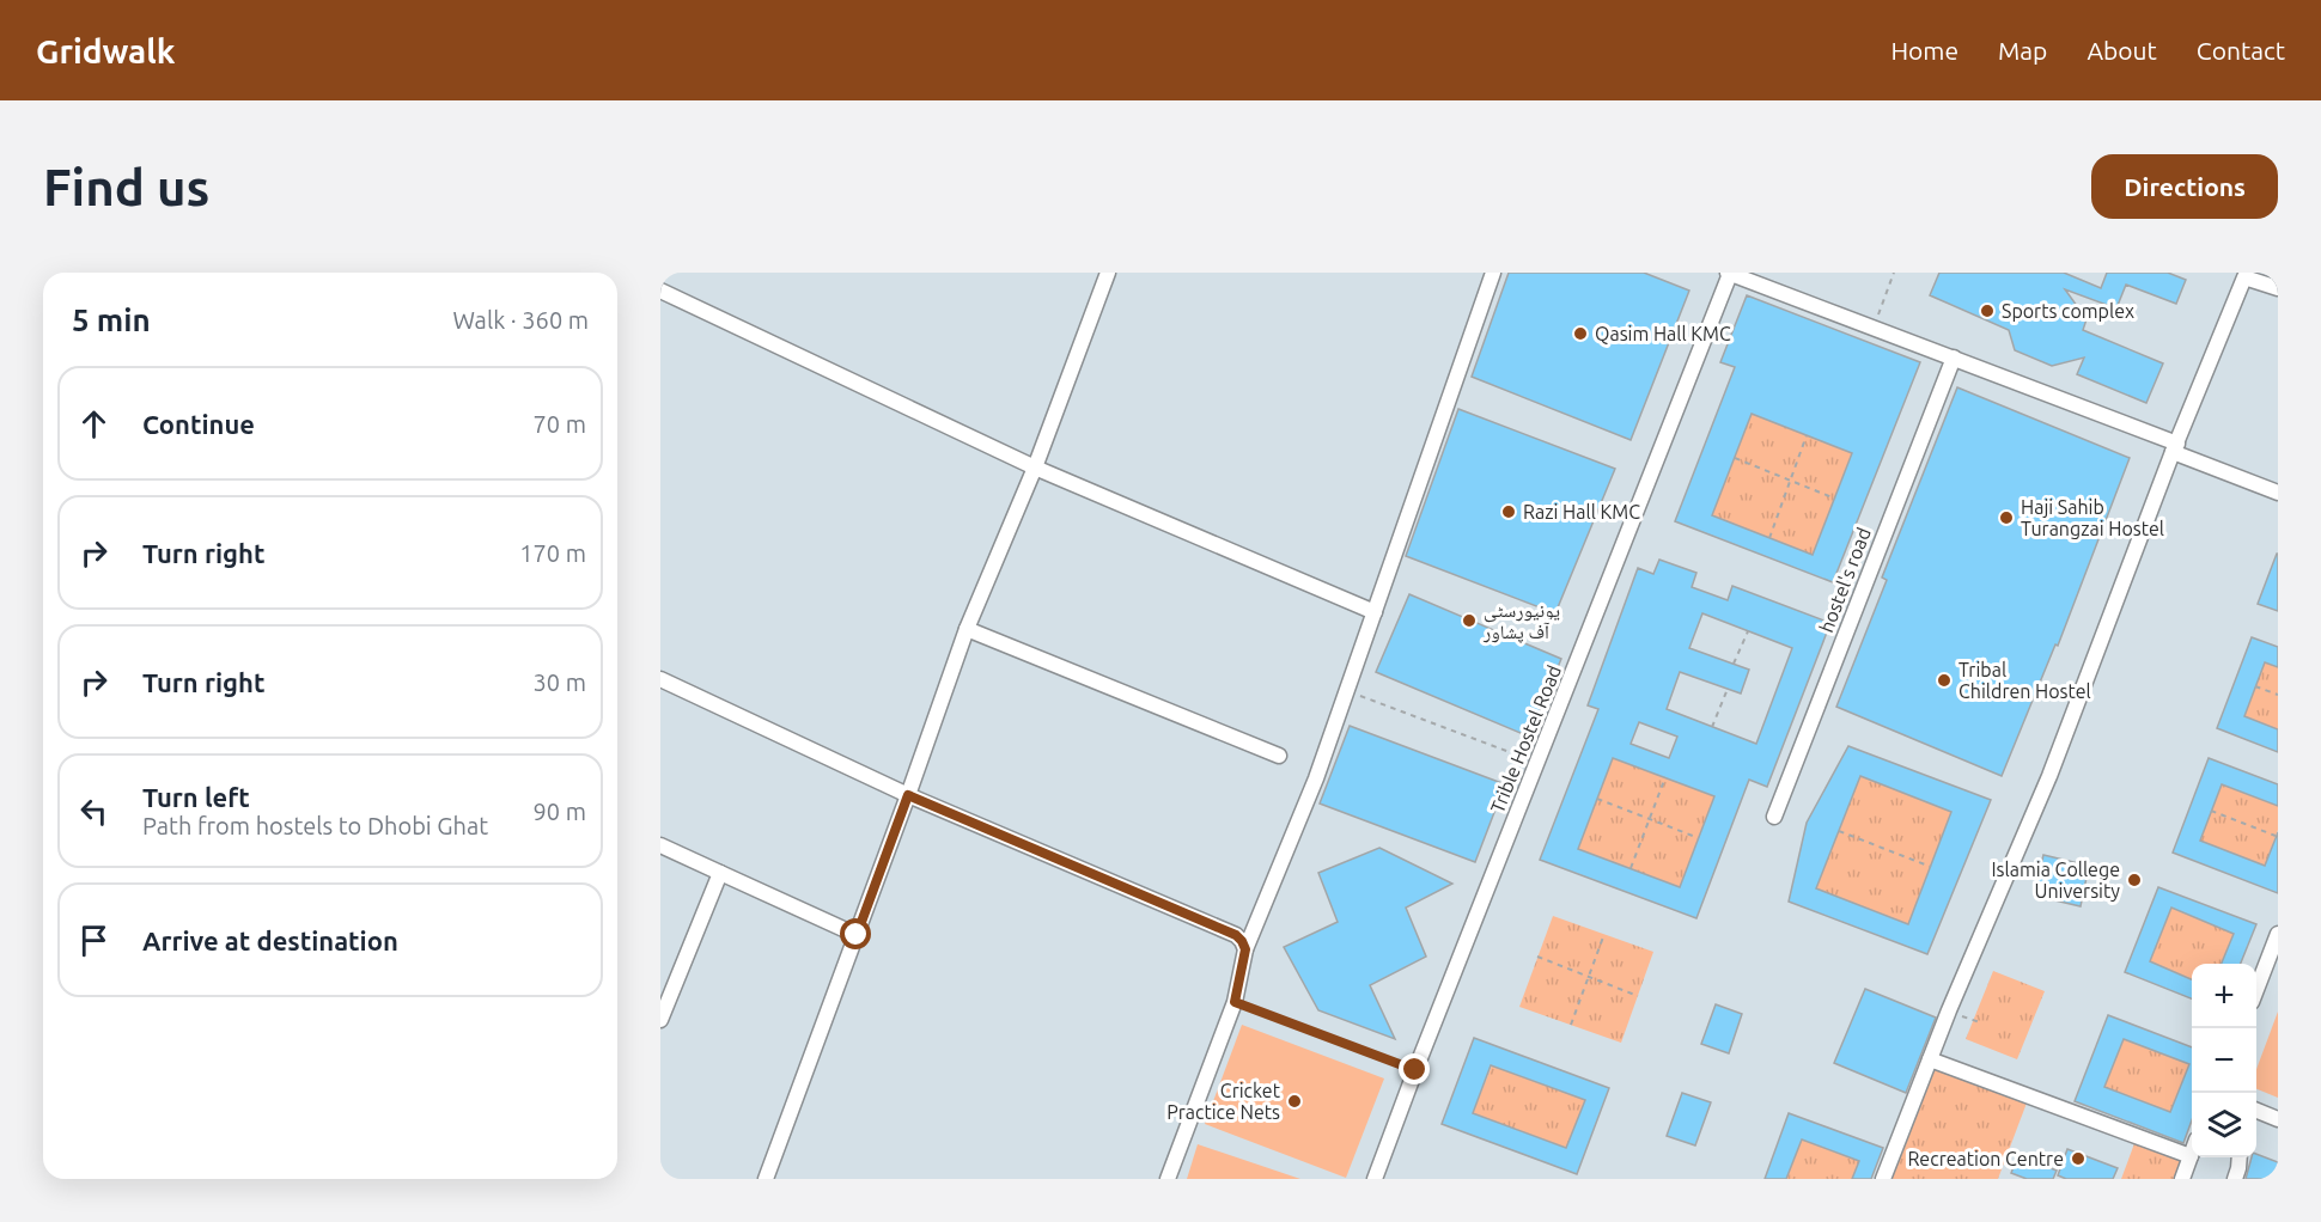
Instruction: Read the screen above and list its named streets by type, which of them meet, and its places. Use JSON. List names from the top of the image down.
{
  "streets": {
    "street": ["hostel's road", "Trible Hostel Road"]
  },
  "places": [
    "Sports complex",
    "Qasim Hall KMC",
    "Razi Hall KMC",
    "Haji Sahib Turangzai Hostel",
    "یونیورسٹی آف پشاور",
    "Tribal Children Hostel",
    "Islamia College University",
    "Cricket Practice Nets",
    "Recreation Centre"
  ],
  "page": {
    "header": "Gridwalk",
    "nav": [
      "Home",
      "Map",
      "About",
      "Contact"
    ],
    "buttons": "Directions",
    "title": "Find us",
    "heading": ["5 min", "Walk · 360 m"],
    "list": [
      ["Continue", "70 m"],
      ["Turn right", "170 m"],
      ["Turn right", "30 m"],
      ["Turn left", "Path from hostels to Dhobi Ghat", "90 m"],
      "Arrive at destination"
    ],
    "map_buttons": ["+", "−"]
  }
}
